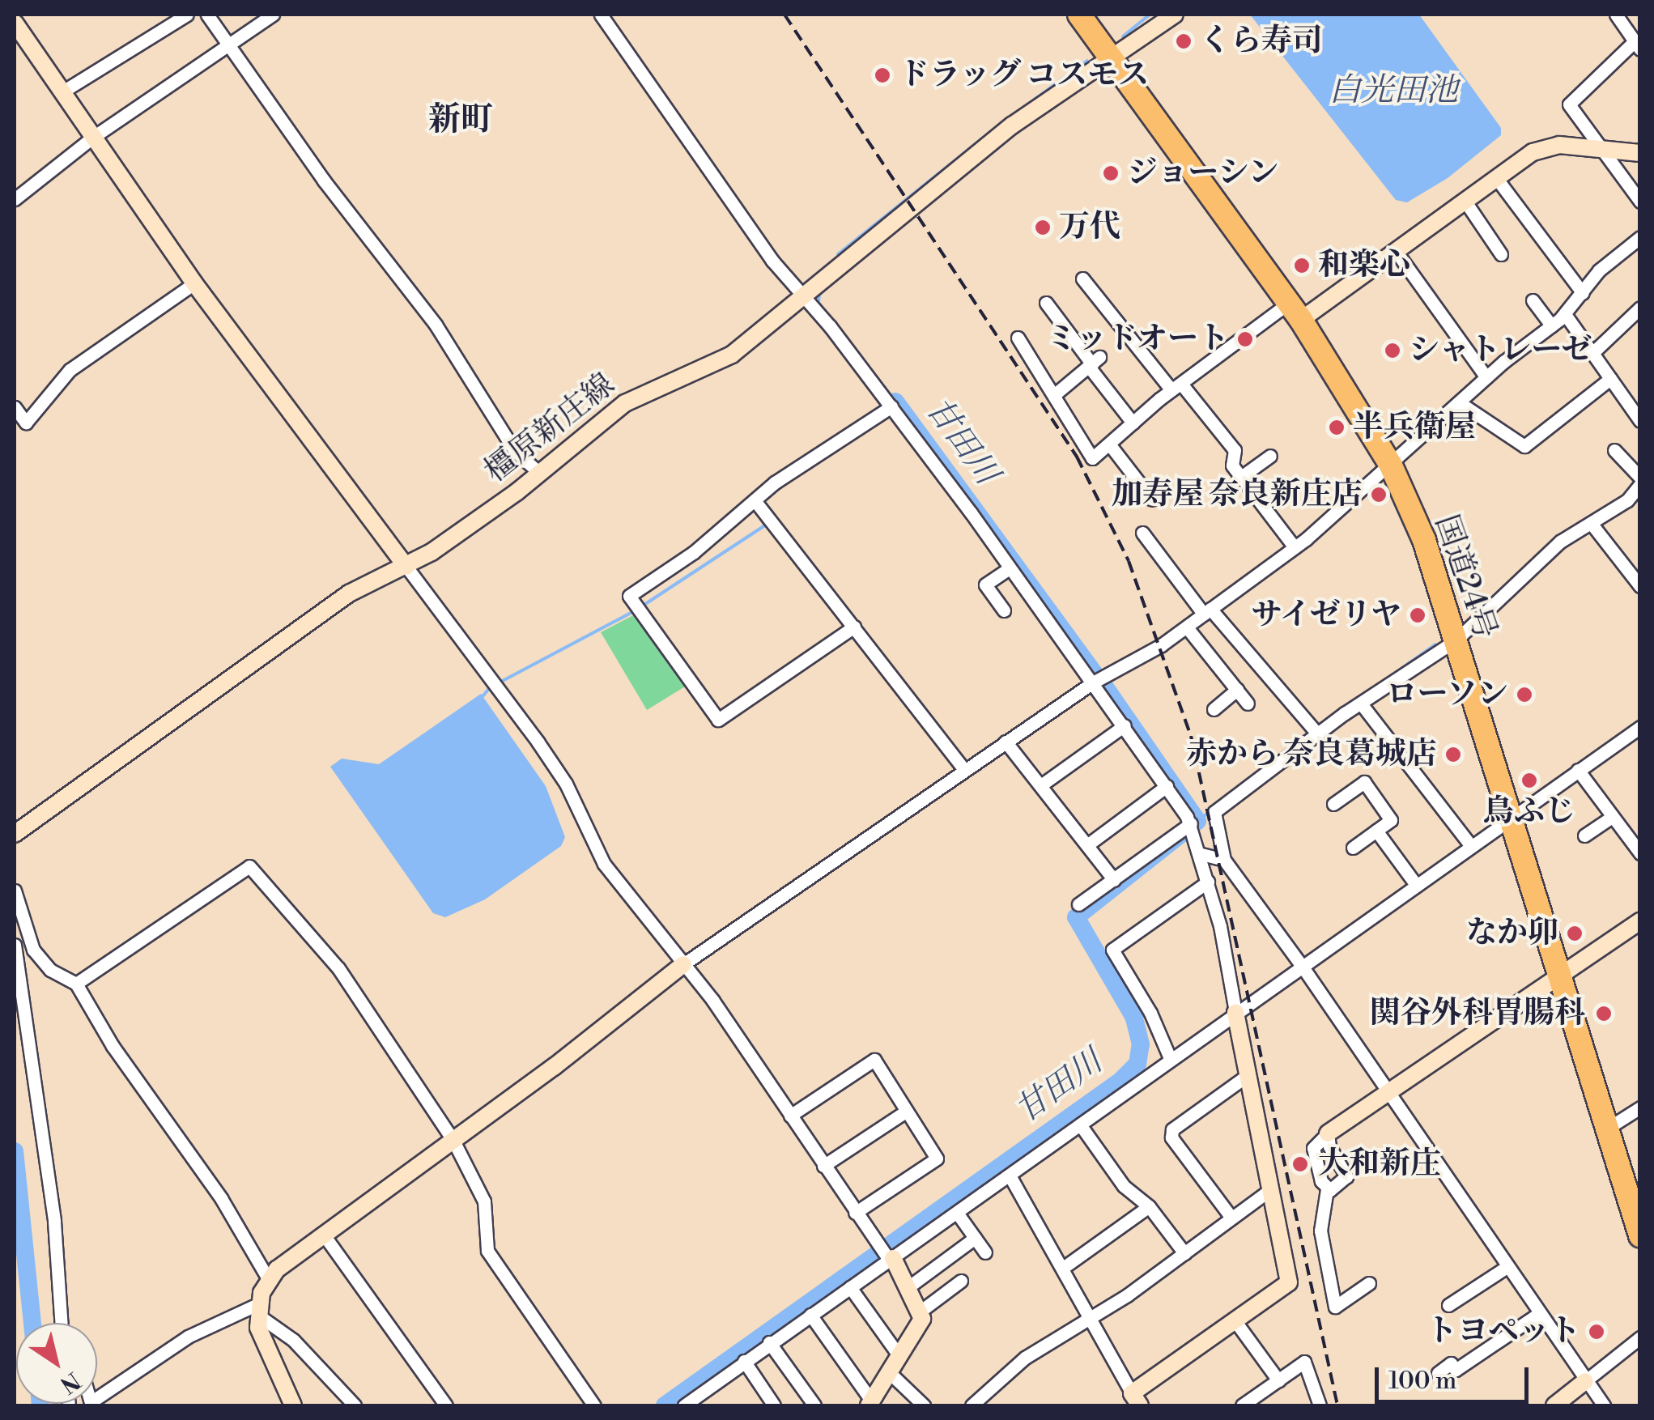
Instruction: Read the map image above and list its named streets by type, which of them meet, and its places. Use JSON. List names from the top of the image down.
{
  "streets": {
    "highway": ["国道24号"],
    "street": ["橿原新庄線"]
  },
  "crossings": [
    ["橿原新庄線", "国道24号"]
  ],
  "districts": ["新町"],
  "water": ["白光田池", "甘田川"],
  "places": [
    "くら寿司",
    "ドラッグ コスモス",
    "ジョーシン",
    "万代",
    "和楽心",
    "ミッドオート",
    "シャトレーゼ",
    "半兵衛屋",
    "加寿屋 奈良新庄店",
    "サイゼリヤ",
    "ローソン",
    "赤から 奈良葛城店",
    "鳥ふじ",
    "なか卯",
    "関谷外科胃腸科",
    "大和新庄",
    "トヨペット"
  ],
  "scale_bar": "100 m",
  "north": "bottom right"
}
